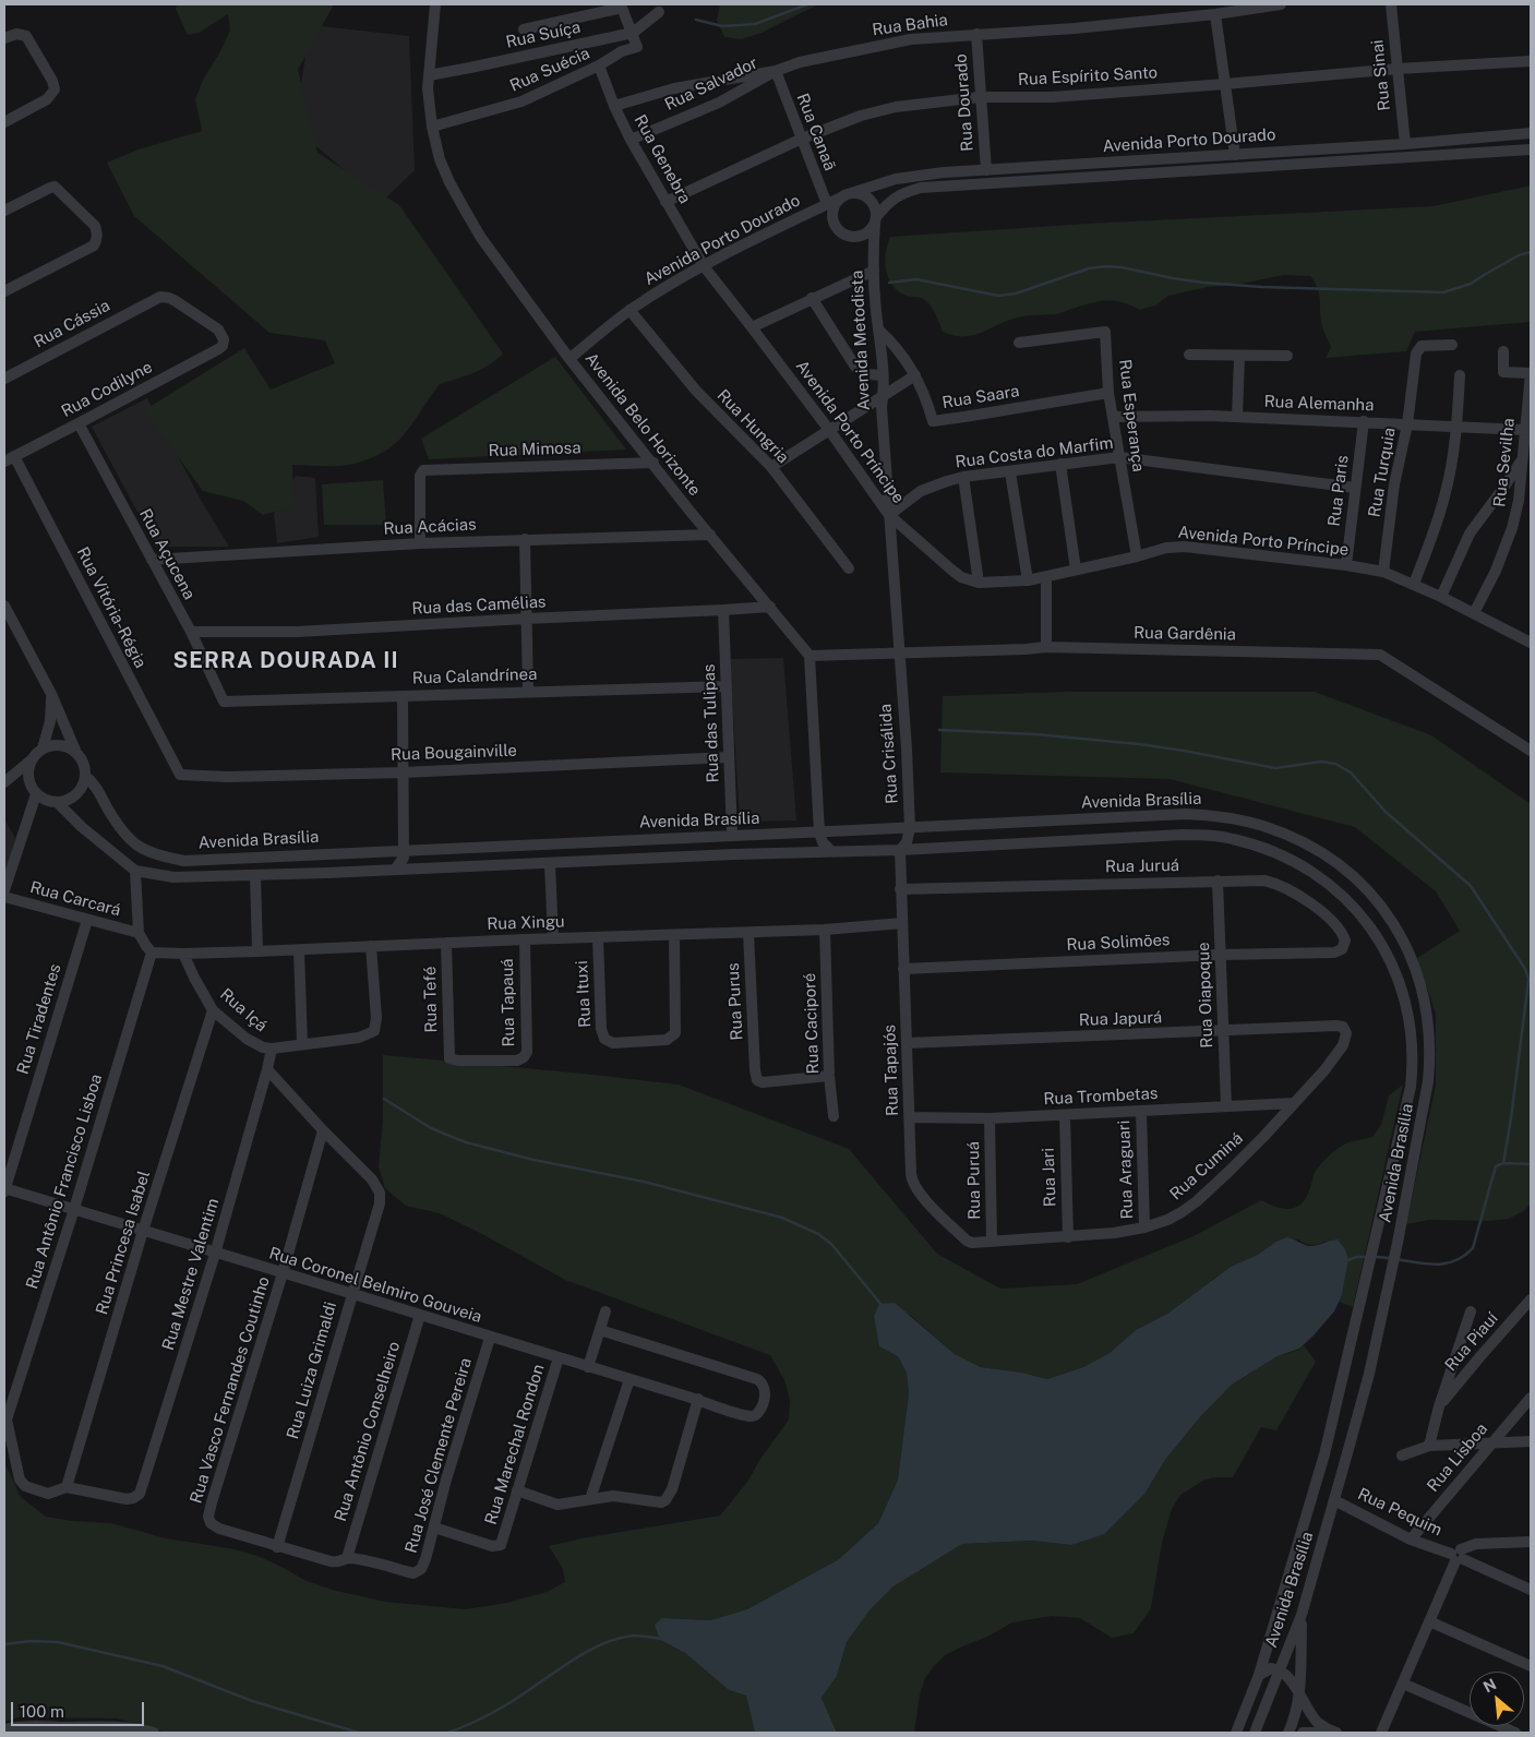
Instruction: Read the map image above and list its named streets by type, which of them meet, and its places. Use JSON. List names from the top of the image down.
{
  "streets": {
    "street": [
      "Rua Bahia",
      "Rua Suíça",
      "Rua Suécia",
      "Rua Sinai",
      "Rua Espírito Santo",
      "Rua Salvador",
      "Rua Dourado",
      "Rua Canaã",
      "Avenida Porto Dourado",
      "Rua Genebra",
      "Rua Cássia",
      "Avenida Metodista",
      "Rua Codilyne",
      "Rua Saara",
      "Rua Alemanha",
      "Rua Esperança",
      "Avenida Belo Horizonte",
      "Rua Hungria",
      "Avenida Porto Príncipe",
      "Rua Mimosa",
      "Rua Costa do Marfim",
      "Rua Sevilha",
      "Rua Turquia",
      "Rua Paris",
      "Rua Acácias",
      "Rua Açucena",
      "Rua das Camélias",
      "Rua Vitória-Régia",
      "Rua Gardênia",
      "Rua Calandrínea",
      "Rua das Tulipas",
      "Rua Bougainville",
      "Rua Crisálida",
      "Avenida Brasília",
      "Rua Juruá",
      "Rua Carcará",
      "Rua Xingu",
      "Rua Solimões",
      "Rua Ituxi",
      "Rua Oiapoque",
      "Rua Tefé",
      "Rua Purus",
      "Rua Tapauá",
      "Rua Içá",
      "Rua Tiradentes",
      "Rua Japurá",
      "Rua Caciporé",
      "Rua Tapajós",
      "Rua Trombetas",
      "Rua Cuminá",
      "Rua Araguari",
      "Rua Jari",
      "Rua Puruá",
      "Rua Antônio Francisco Lisboa",
      "Rua Princesa Isabel",
      "Rua Mestre Valentim",
      "Rua Coronel Belmiro Gouveia",
      "Rua Piauí",
      "Rua Luiza Grimaldi",
      "Rua Vasco Fernandes Coutinho",
      "Rua Antônio Conselheiro",
      "Rua Marechal Rondon",
      "Rua José Clemente Pereira",
      "Rua Lisboa",
      "Rua Pequim"
    ]
  },
  "crossings": [
    ["Rua Bahia", "Rua Salvador"],
    ["Rua Bahia", "Rua Dourado"],
    ["Rua Bahia", "Rua Canaã"],
    ["Rua Bahia", "Rua Genebra"],
    ["Rua Suíça", "Rua Suécia"],
    ["Rua Suíça", "Avenida Belo Horizonte"],
    ["Rua Suécia", "Rua Genebra"],
    ["Rua Suécia", "Avenida Belo Horizonte"],
    ["Rua Sinai", "Rua Espírito Santo"],
    ["Rua Sinai", "Avenida Porto Dourado"],
    ["Rua Espírito Santo", "Rua Dourado"],
    ["Rua Espírito Santo", "Rua Canaã"],
    ["Rua Espírito Santo", "Rua Genebra"],
    ["Rua Salvador", "Rua Canaã"],
    ["Rua Salvador", "Rua Genebra"],
    ["Rua Dourado", "Avenida Porto Dourado"],
    ["Rua Canaã", "Avenida Porto Dourado"],
    ["Avenida Porto Dourado", "Rua Genebra"],
    ["Avenida Porto Dourado", "Avenida Metodista"],
    ["Avenida Porto Dourado", "Avenida Belo Horizonte"],
    ["Avenida Porto Dourado", "Rua Hungria"],
    ["Avenida Porto Dourado", "Avenida Porto Príncipe"],
    ["Rua Genebra", "Avenida Porto Príncipe"],
    ["Rua Cássia", "Rua Codilyne"],
    ["Avenida Metodista", "Rua Saara"],
    ["Avenida Metodista", "Avenida Porto Príncipe"],
    ["Avenida Metodista", "Rua Costa do Marfim"],
    ["Avenida Metodista", "Rua Gardênia"],
    ["Avenida Metodista", "Rua Crisálida"],
    ["Rua Codilyne", "Rua Açucena"],
    ["Rua Codilyne", "Rua Vitória-Régia"],
    ["Rua Saara", "Rua Esperança"],
    ["Rua Alemanha", "Rua Esperança"],
    ["Rua Alemanha", "Rua Sevilha"],
    ["Rua Alemanha", "Rua Turquia"],
    ["Rua Alemanha", "Rua Paris"],
    ["Rua Esperança", "Avenida Porto Príncipe"],
    ["Rua Esperança", "Rua Costa do Marfim"],
    ["Avenida Belo Horizonte", "Rua Mimosa"],
    ["Avenida Belo Horizonte", "Rua Acácias"],
    ["Avenida Belo Horizonte", "Rua das Camélias"],
    ["Avenida Belo Horizonte", "Rua Gardênia"],
    ["Avenida Porto Príncipe", "Rua Costa do Marfim"],
    ["Avenida Porto Príncipe", "Rua Sevilha"],
    ["Avenida Porto Príncipe", "Rua Turquia"],
    ["Avenida Porto Príncipe", "Rua Paris"],
    ["Rua Mimosa", "Rua Acácias"],
    ["Rua Costa do Marfim", "Rua Paris"],
    ["Rua Acácias", "Rua Açucena"],
    ["Rua Açucena", "Rua das Camélias"],
    ["Rua Açucena", "Rua Calandrínea"],
    ["Rua das Camélias", "Rua das Tulipas"],
    ["Rua Vitória-Régia", "Rua Bougainville"],
    ["Rua Gardênia", "Rua Crisálida"],
    ["Rua Calandrínea", "Rua das Tulipas"],
    ["Rua das Tulipas", "Rua Bougainville"],
    ["Rua das Tulipas", "Avenida Brasília"],
    ["Rua Crisálida", "Avenida Brasília"],
    ["Rua Crisálida", "Rua Tapajós"],
    ["Avenida Brasília", "Rua Tapajós"],
    ["Avenida Brasília", "Rua Pequim"],
    ["Rua Juruá", "Rua Solimões"],
    ["Rua Juruá", "Rua Oiapoque"],
    ["Rua Juruá", "Rua Tapajós"],
    ["Rua Carcará", "Rua Tiradentes"],
    ["Rua Xingu", "Rua Ituxi"],
    ["Rua Xingu", "Rua Tefé"],
    ["Rua Xingu", "Rua Purus"],
    ["Rua Xingu", "Rua Tapauá"],
    ["Rua Xingu", "Rua Içá"],
    ["Rua Xingu", "Rua Caciporé"],
    ["Rua Xingu", "Rua Tapajós"],
    ["Rua Xingu", "Rua Antônio Francisco Lisboa"],
    ["Rua Solimões", "Rua Oiapoque"],
    ["Rua Solimões", "Rua Tapajós"],
    ["Rua Oiapoque", "Rua Japurá"],
    ["Rua Oiapoque", "Rua Trombetas"],
    ["Rua Tefé", "Rua Tapauá"],
    ["Rua Purus", "Rua Caciporé"],
    ["Rua Içá", "Rua Princesa Isabel"],
    ["Rua Içá", "Rua Mestre Valentim"],
    ["Rua Tiradentes", "Rua Coronel Belmiro Gouveia"],
    ["Rua Japurá", "Rua Tapajós"],
    ["Rua Japurá", "Rua Cuminá"],
    ["Rua Tapajós", "Rua Trombetas"],
    ["Rua Tapajós", "Rua Cuminá"],
    ["Rua Tapajós", "Rua Puruá"],
    ["Rua Trombetas", "Rua Cuminá"],
    ["Rua Trombetas", "Rua Araguari"],
    ["Rua Trombetas", "Rua Jari"],
    ["Rua Trombetas", "Rua Puruá"],
    ["Rua Cuminá", "Rua Araguari"],
    ["Rua Cuminá", "Rua Jari"],
    ["Rua Cuminá", "Rua Puruá"],
    ["Rua Antônio Francisco Lisboa", "Rua Coronel Belmiro Gouveia"],
    ["Rua Princesa Isabel", "Rua Mestre Valentim"],
    ["Rua Princesa Isabel", "Rua Coronel Belmiro Gouveia"],
    ["Rua Mestre Valentim", "Rua Coronel Belmiro Gouveia"],
    ["Rua Coronel Belmiro Gouveia", "Rua Luiza Grimaldi"],
    ["Rua Coronel Belmiro Gouveia", "Rua Vasco Fernandes Coutinho"],
    ["Rua Coronel Belmiro Gouveia", "Rua Antônio Conselheiro"],
    ["Rua Coronel Belmiro Gouveia", "Rua Marechal Rondon"],
    ["Rua Coronel Belmiro Gouveia", "Rua José Clemente Pereira"],
    ["Rua Luiza Grimaldi", "Rua Vasco Fernandes Coutinho"],
    ["Rua Antônio Conselheiro", "Rua José Clemente Pereira"],
    ["Rua Marechal Rondon", "Rua José Clemente Pereira"],
    ["Rua Lisboa", "Rua Pequim"]
  ],
  "districts": ["SERRA DOURADA II"],
  "scale_bar": "100 m",
  "north": "top left"
}
